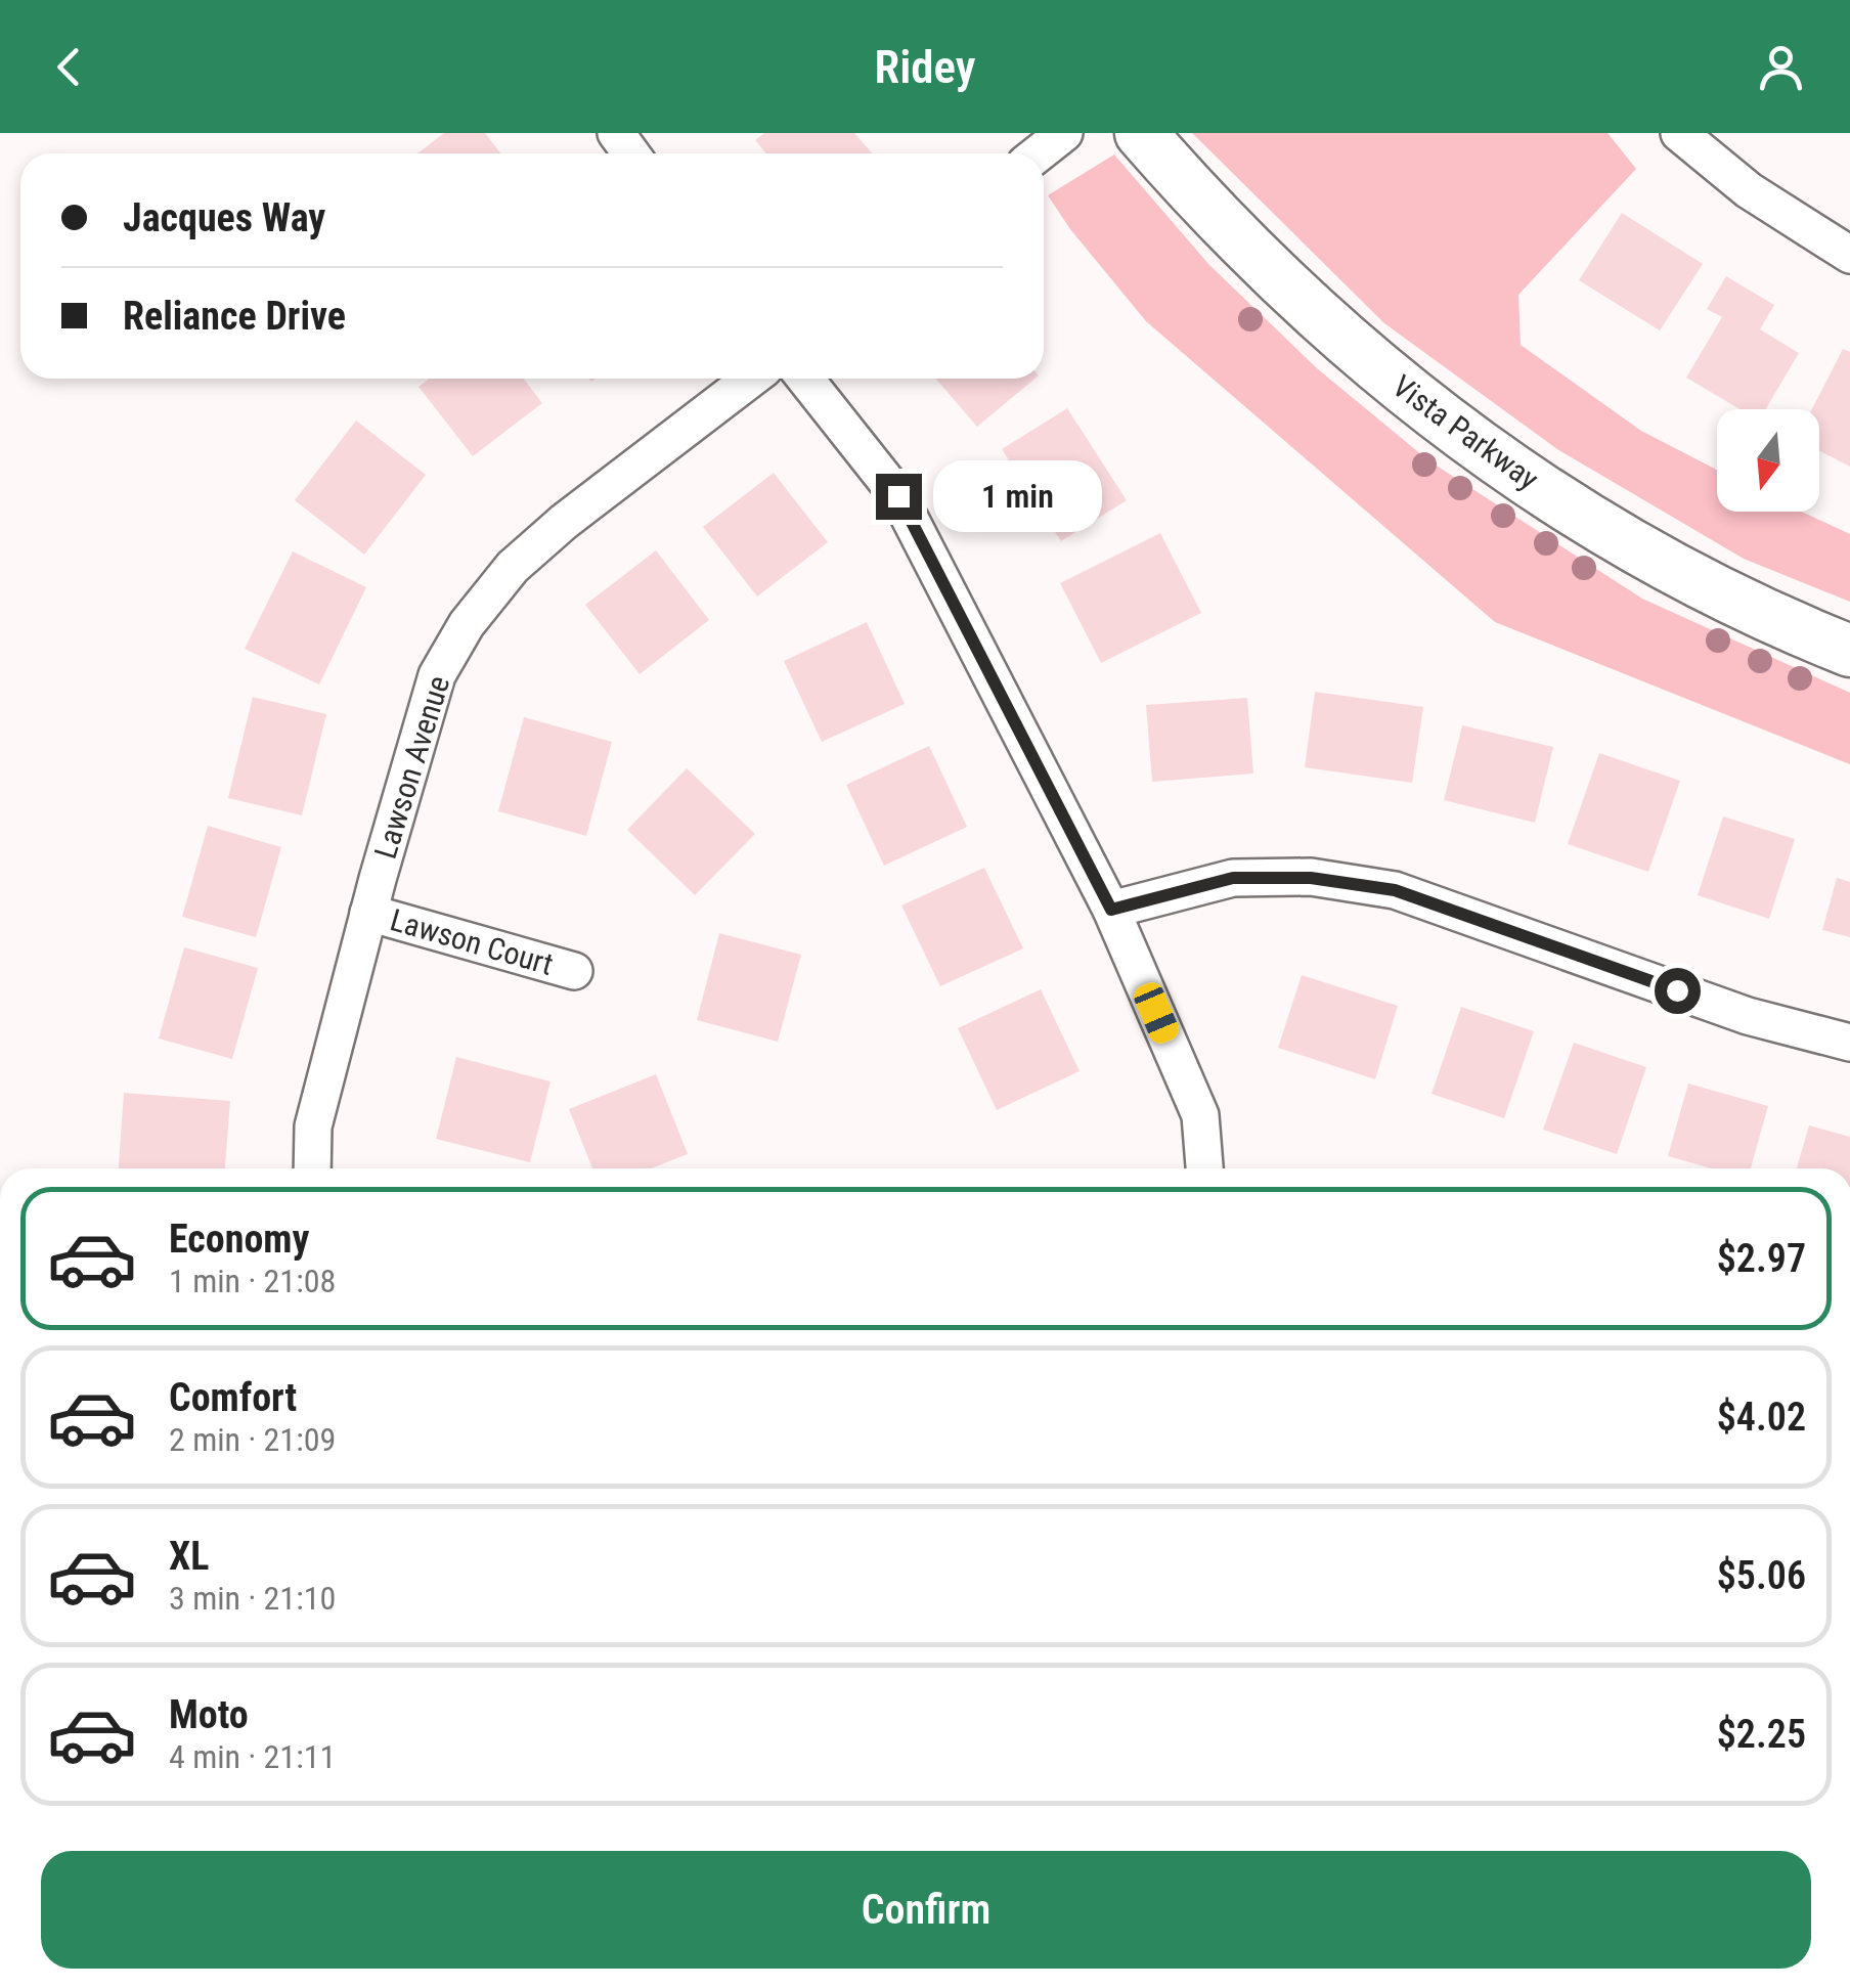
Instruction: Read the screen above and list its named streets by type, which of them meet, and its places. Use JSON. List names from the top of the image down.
{
  "streets": {
    "street": ["Vista Parkway", "Lawson Avenue", "Lawson Court"]
  },
  "crossings": [
    ["Lawson Avenue", "Lawson Court"]
  ],
  "north": "bottom",
  "page": {
    "header": "Ridey",
    "banner": ["Jacques Way", "Reliance Drive"],
    "bubble": "1 min",
    "list": [
      {
        "name": "Economy",
        "note": "1 min · 21:08",
        "value": "$2.97"
      },
      {
        "name": "Comfort",
        "note": "2 min · 21:09",
        "value": "$4.02"
      },
      {
        "name": "XL",
        "note": "3 min · 21:10",
        "value": "$5.06"
      },
      {
        "name": "Moto",
        "note": "4 min · 21:11",
        "value": "$2.25"
      }
    ],
    "buttons": "Confirm"
  }
}
